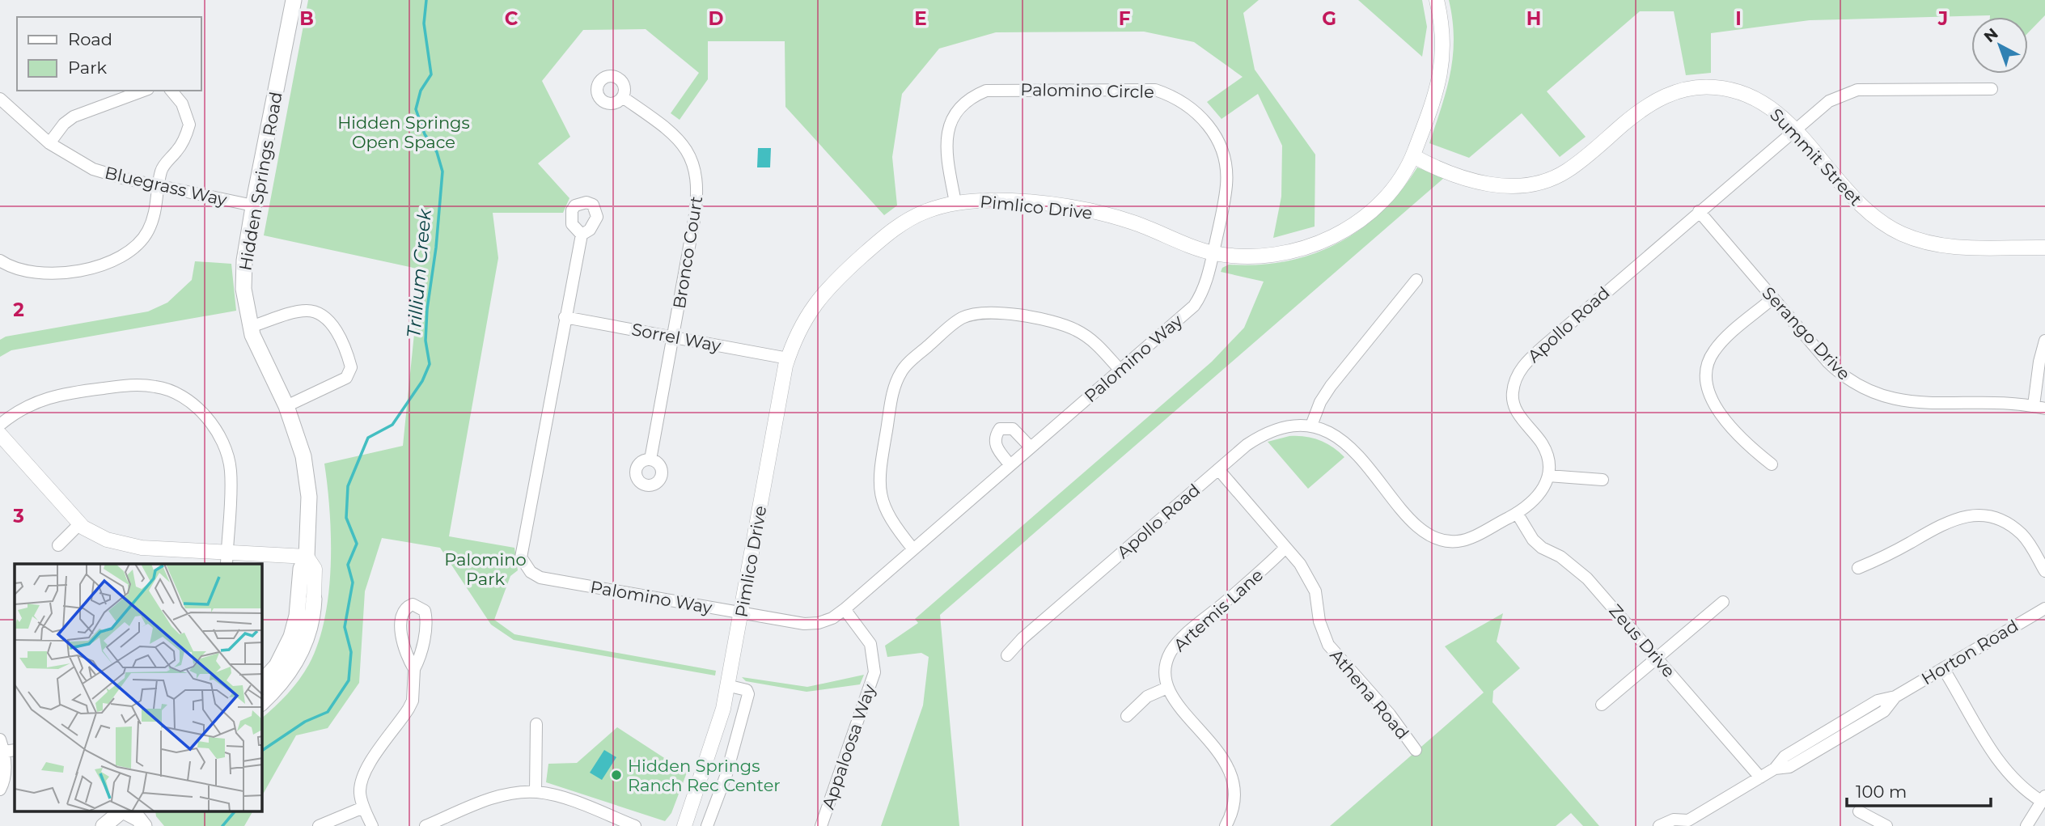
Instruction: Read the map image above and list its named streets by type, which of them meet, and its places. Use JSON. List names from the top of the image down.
{
  "streets": {
    "main road": ["Hidden Springs Road"],
    "street": [
      "Palomino Circle",
      "Summit Street",
      "Bluegrass Way",
      "Pimlico Drive",
      "Bronco Court",
      "Apollo Road",
      "Serango Drive",
      "Sorrel Way",
      "Palomino Way",
      "Artemis Lane",
      "Zeus Drive",
      "Horton Road",
      "Athena Road",
      "Appaloosa Way"
    ]
  },
  "crossings": [
    ["Palomino Circle", "Pimlico Drive"],
    ["Palomino Circle", "Palomino Way"],
    ["Summit Street", "Pimlico Drive"],
    ["Summit Street", "Apollo Road"],
    ["Hidden Springs Road", "Bluegrass Way"],
    ["Pimlico Drive", "Sorrel Way"],
    ["Pimlico Drive", "Palomino Way"],
    ["Bronco Court", "Sorrel Way"],
    ["Apollo Road", "Serango Drive"],
    ["Apollo Road", "Zeus Drive"],
    ["Apollo Road", "Athena Road"],
    ["Sorrel Way", "Palomino Way"],
    ["Palomino Way", "Appaloosa Way"],
    ["Artemis Lane", "Athena Road"],
    ["Zeus Drive", "Horton Road"]
  ],
  "water": ["Trillium Creek"],
  "parks": ["Hidden Springs Open Space", "Palomino Park"],
  "places": ["Hidden Springs Ranch Rec Center"],
  "legend": ["Road", "Park"],
  "scale_bar": "100 m",
  "north": "top left",
  "grid": {
    "columns": [
      "B",
      "C",
      "D",
      "E",
      "F",
      "G",
      "H",
      "I",
      "J"
    ],
    "rows": ["2", "3"]
  }
}
